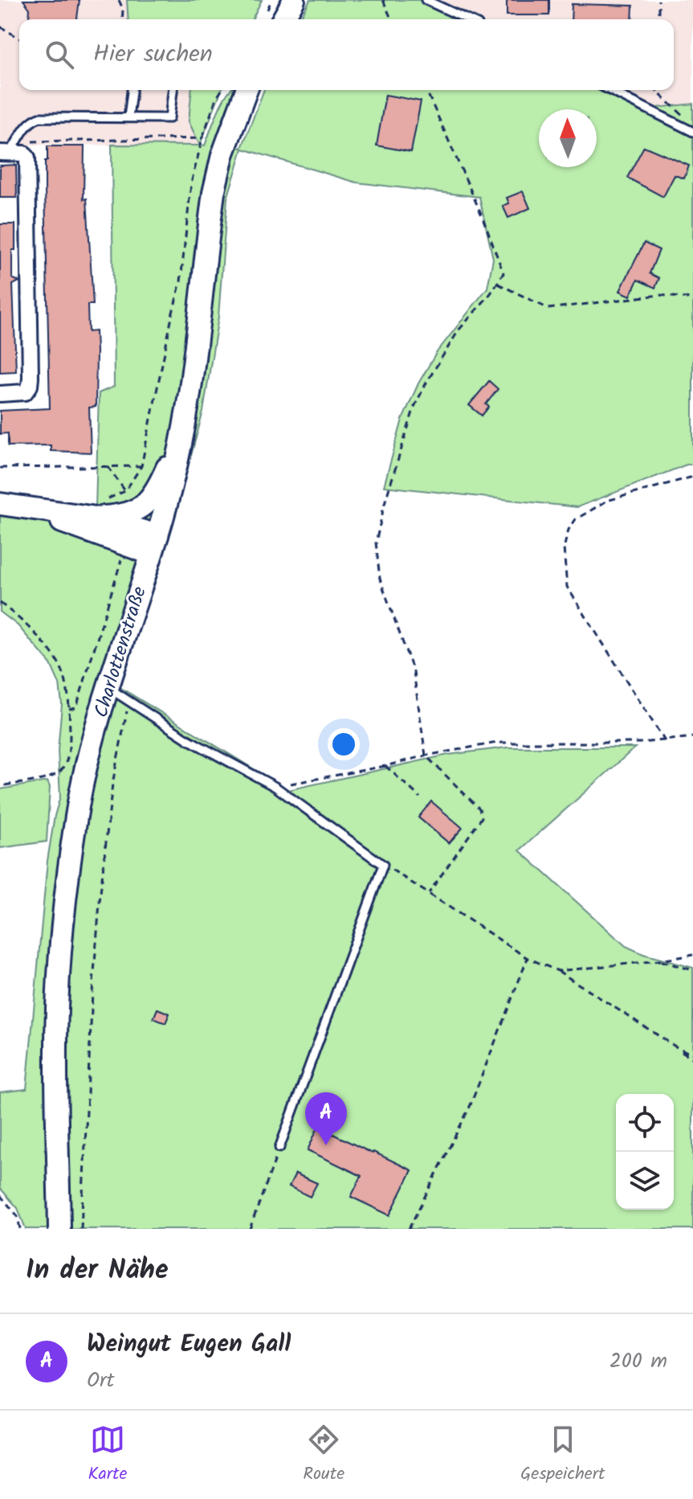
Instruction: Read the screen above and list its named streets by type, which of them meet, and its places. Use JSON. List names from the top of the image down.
{
  "streets": {
    "main road": ["Charlottenstraße"]
  },
  "north": "top",
  "page": {
    "search": "Hier suchen",
    "pins": "A",
    "heading": "In der Nähe",
    "list": [
      {
        "mark": "A",
        "name": "Weingut Eugen Gall",
        "note": "Ort",
        "value": "200 m"
      }
    ],
    "nav": ["Karte", "Route", "Gespeichert"]
  }
}
